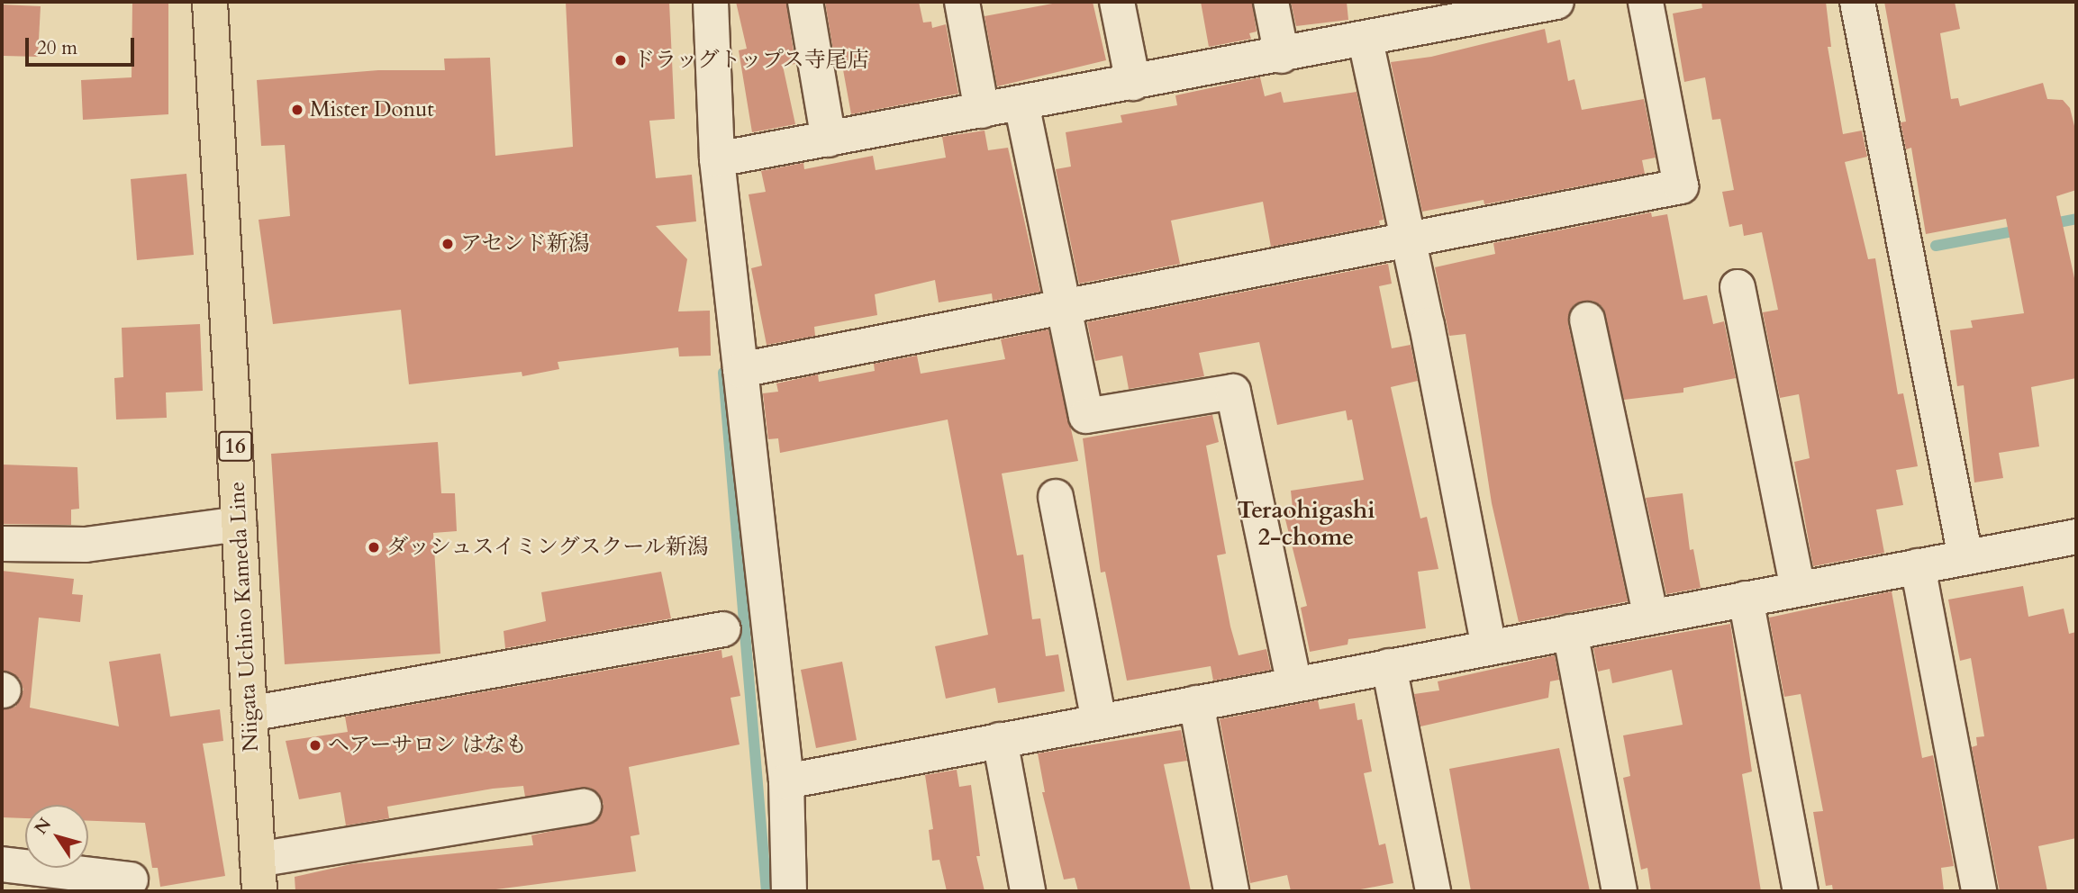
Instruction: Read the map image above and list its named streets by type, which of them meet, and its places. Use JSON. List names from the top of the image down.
{
  "streets": {
    "main road": ["16", "Niigata Uchino Kameda Line"]
  },
  "districts": ["Teraohigashi 2-chome"],
  "places": [
    "ドラッグトップス寺尾店",
    "Mister Donut",
    "アセンド新潟",
    "ダッシュスイミングスクール新潟",
    "ヘアーサロン はなも"
  ],
  "scale_bar": "20 m",
  "north": "top left"
}
